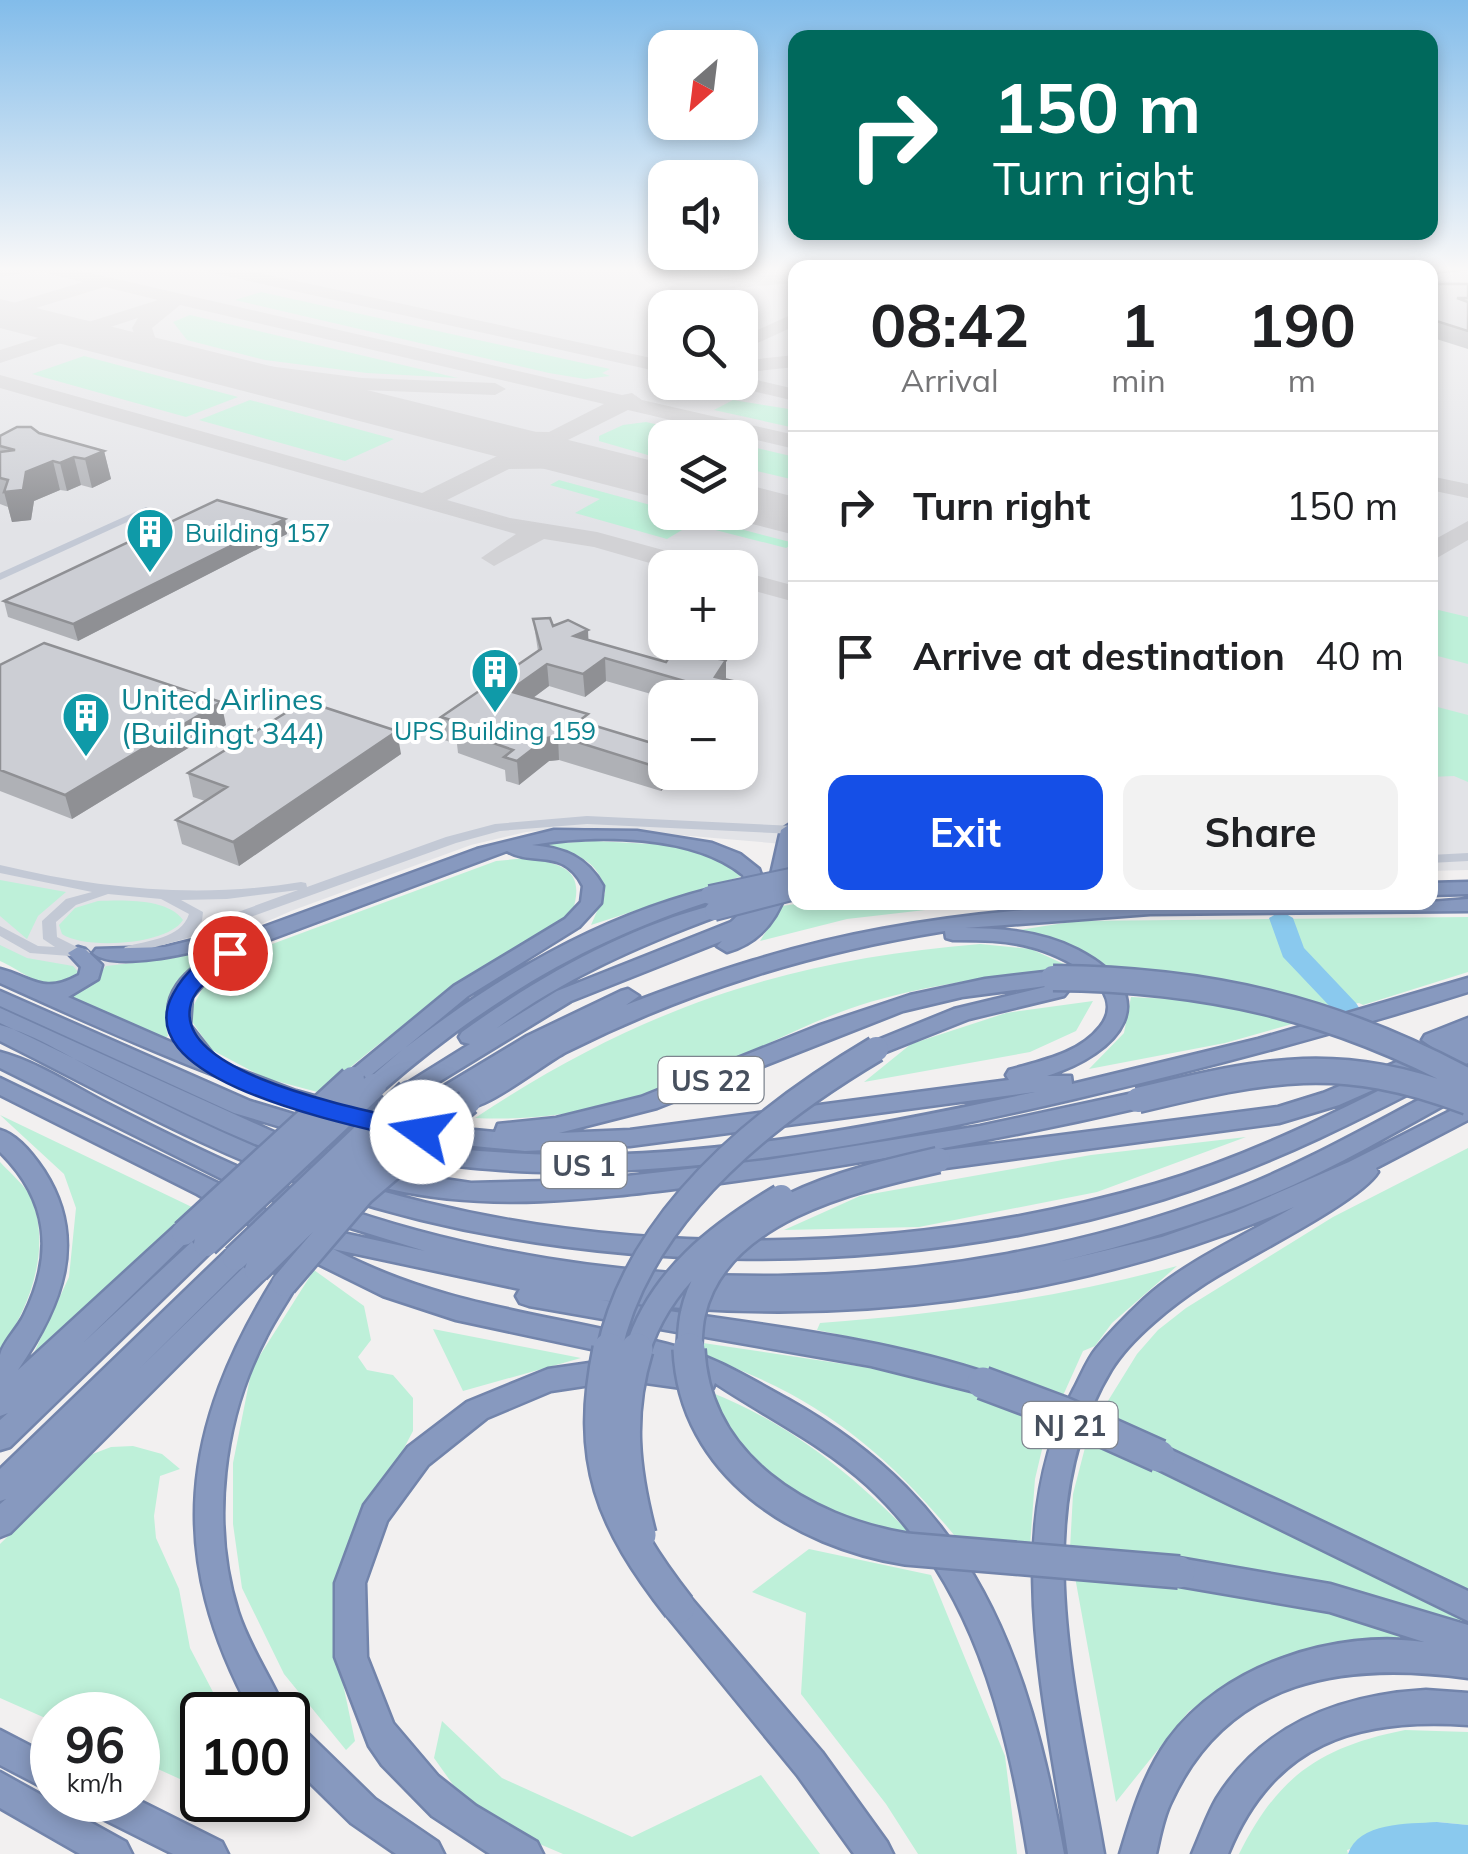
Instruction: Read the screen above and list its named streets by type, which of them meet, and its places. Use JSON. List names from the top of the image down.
{
  "streets": {
    "highway": ["US 22", "US 1", "NJ 21"]
  },
  "places": {
    "building": ["Building 157", "UPS Building 159", "United Airlines (Buildingt 344)"]
  },
  "north": "bottom left",
  "page": {
    "map_buttons": ["+", "−"],
    "turn": ["150 m", "Turn right"],
    "eta": [
      "08:42",
      "Arrival",
      "1",
      "min",
      "190",
      "m"
    ],
    "list": [
      {
        "name": "Turn right",
        "value": "150 m"
      },
      {
        "name": "Arrive at destination",
        "value": "40 m"
      }
    ],
    "buttons": ["Exit", "Share"],
    "speed": "96 km/h",
    "limit": "100"
  }
}
